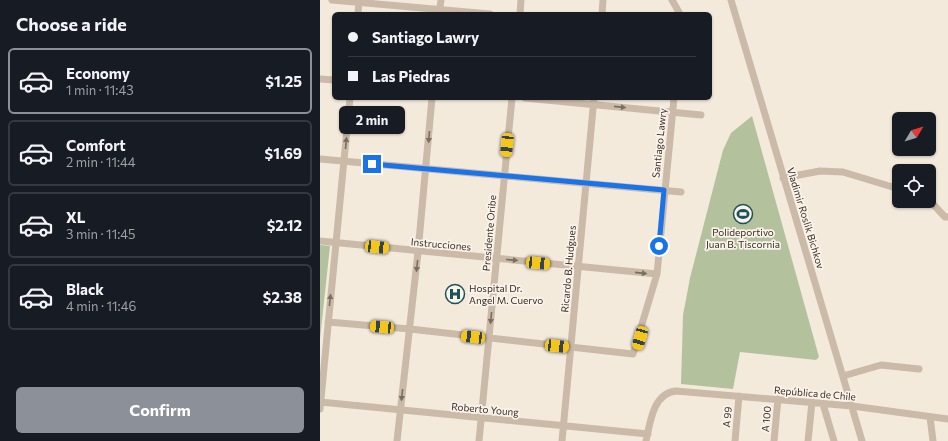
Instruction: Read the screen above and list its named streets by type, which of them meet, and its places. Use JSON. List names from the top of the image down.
{
  "streets": {
    "street": [
      "Santiago Lawry",
      "Vladimir Roslik Bichkov",
      "Presidente Oribe",
      "Instrucciones",
      "Ricardo B. Hudgues",
      "República de Chile",
      "Roberto Young",
      "A 99",
      "A 100"
    ]
  },
  "crossings": [
    ["Santiago Lawry", "Instrucciones"],
    ["Santiago Lawry", "Ricardo B. Hudgues"],
    ["Vladimir Roslik Bichkov", "República de Chile"],
    ["Presidente Oribe", "Instrucciones"],
    ["Presidente Oribe", "Roberto Young"],
    ["Instrucciones", "Ricardo B. Hudgues"],
    ["Ricardo B. Hudgues", "Roberto Young"],
    ["República de Chile", "Roberto Young"],
    ["República de Chile", "A 99"],
    ["República de Chile", "A 100"]
  ],
  "one_way": ["Instrucciones"],
  "places": {
    "sports": ["Polideportivo Juan B. Tiscornia"],
    "hospital": ["Hospital Dr. Angel M. Cuervo"]
  },
  "north": "top right",
  "page": {
    "heading": "Choose a ride",
    "banner": ["Santiago Lawry", "Las Piedras"],
    "list": [
      {
        "name": "Economy",
        "note": "1 min · 11:43",
        "value": "$1.25"
      },
      {
        "name": "Comfort",
        "note": "2 min · 11:44",
        "value": "$1.69"
      },
      {
        "name": "XL",
        "note": "3 min · 11:45",
        "value": "$2.12"
      },
      {
        "name": "Black",
        "note": "4 min · 11:46",
        "value": "$2.38"
      }
    ],
    "bubble": "2 min",
    "buttons": "Confirm"
  }
}
